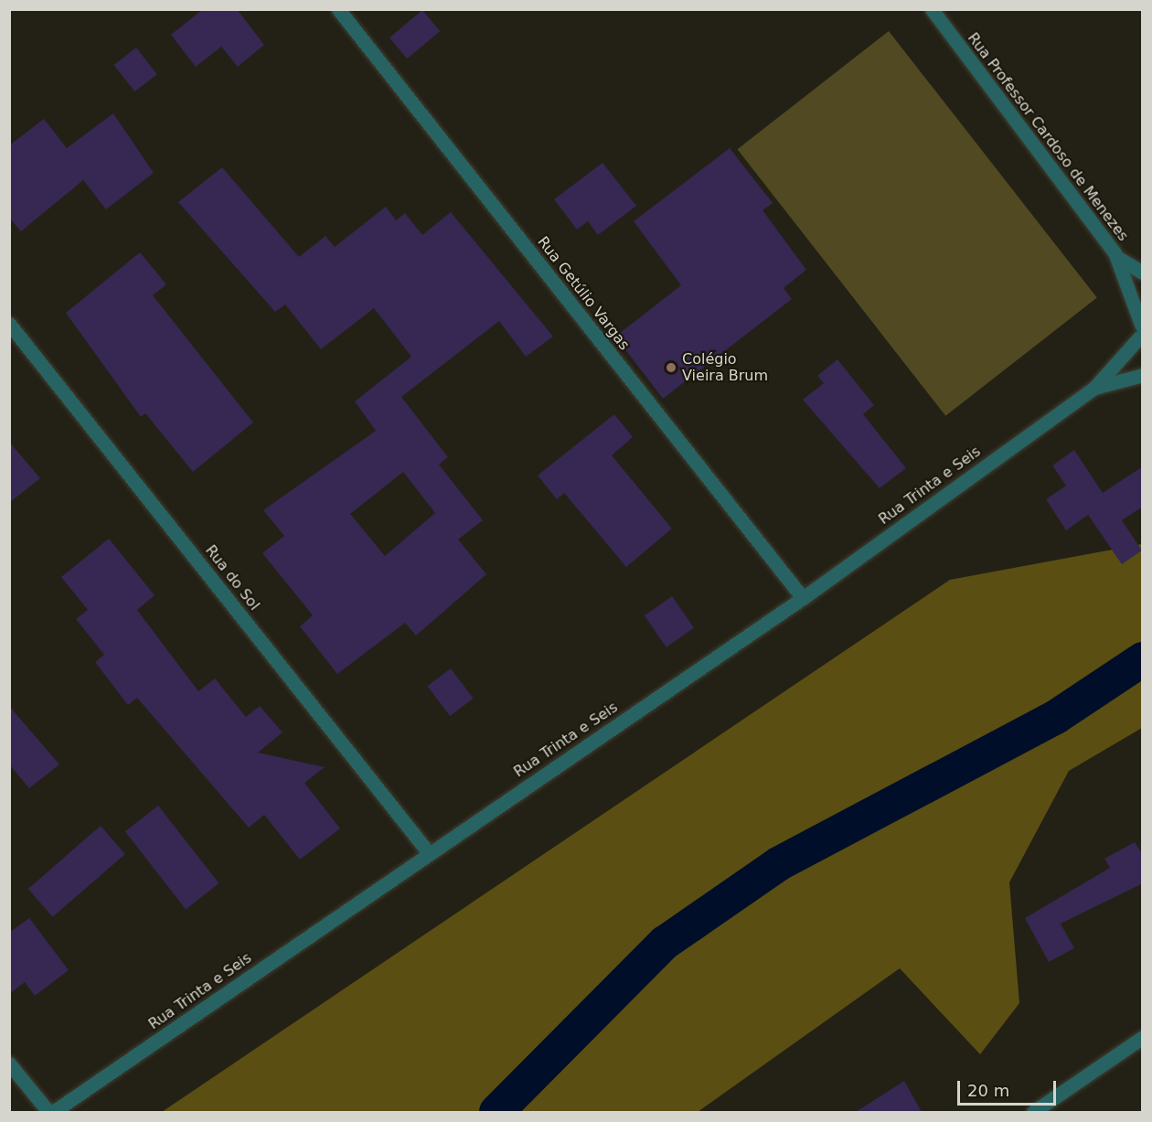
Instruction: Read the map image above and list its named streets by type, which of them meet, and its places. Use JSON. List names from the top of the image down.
{
  "streets": {
    "street": [
      "Rua Professor Cardoso de Menezes",
      "Rua Getúlio Vargas",
      "Rua Trinta e Seis",
      "Rua do Sol"
    ]
  },
  "crossings": [
    ["Rua Professor Cardoso de Menezes", "Rua Trinta e Seis"],
    ["Rua Getúlio Vargas", "Rua Trinta e Seis"],
    ["Rua Trinta e Seis", "Rua do Sol"]
  ],
  "places": ["Colégio Vieira Brum"],
  "scale_bar": "20 m"
}
